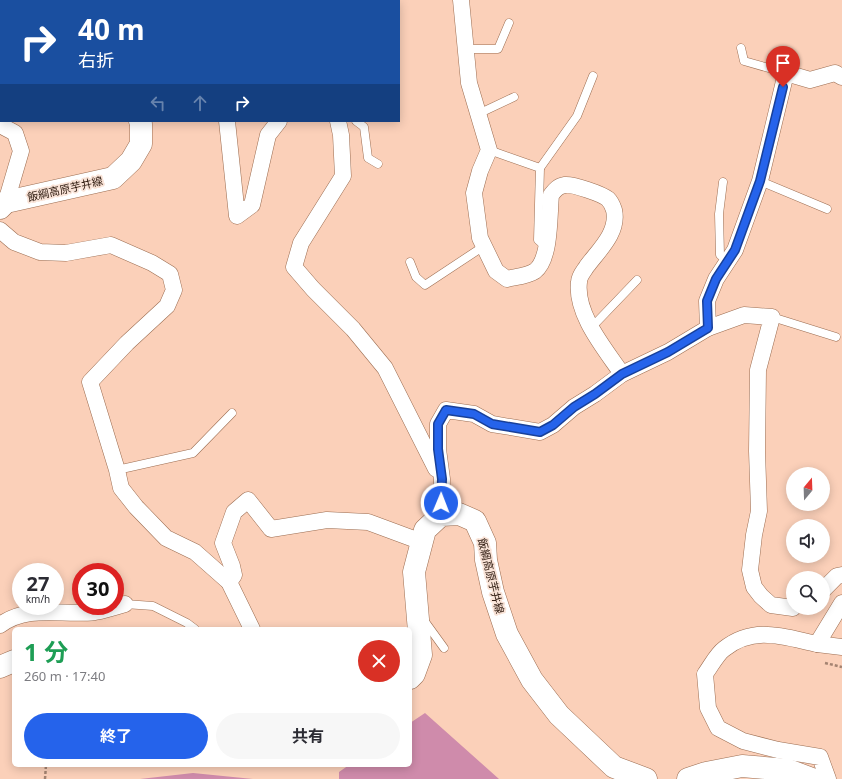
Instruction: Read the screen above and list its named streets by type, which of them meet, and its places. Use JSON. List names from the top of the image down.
{
  "streets": {
    "main road": ["飯綱高原芋井線"]
  },
  "north": "top",
  "page": {
    "turn": ["40 m", "右折"],
    "speed": "27 km/h",
    "limit": "30",
    "heading": ["1 分", "260 m · 17:40"],
    "buttons": ["終了", "共有"]
  }
}
